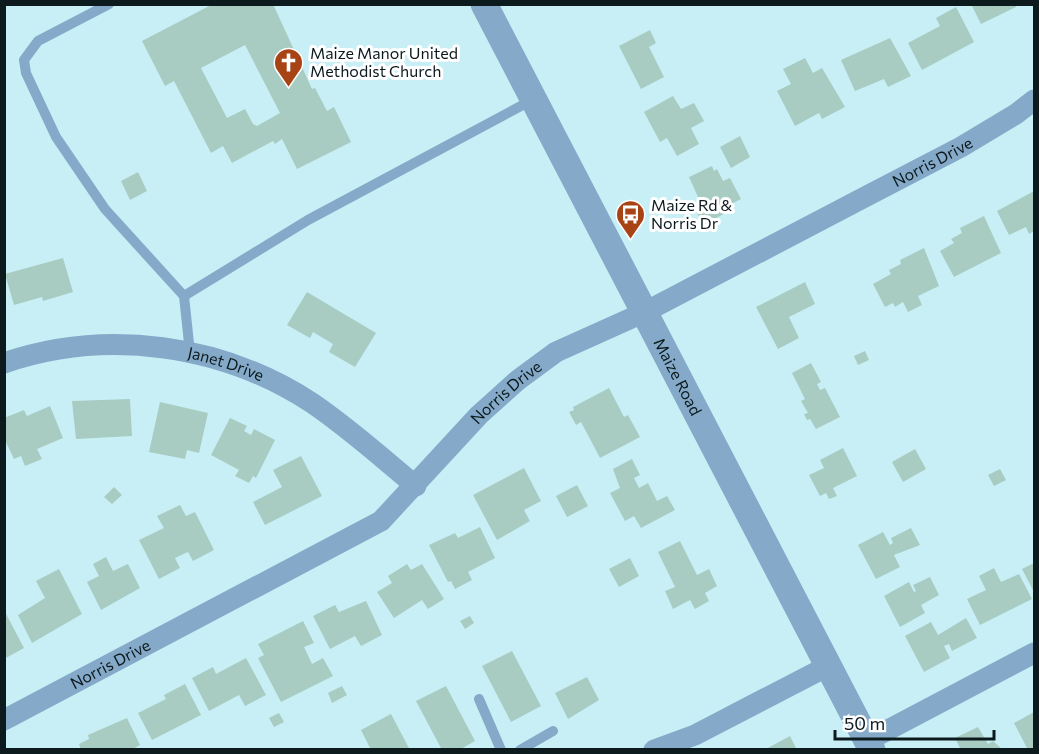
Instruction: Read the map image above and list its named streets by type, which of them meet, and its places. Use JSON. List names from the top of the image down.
{
  "streets": {
    "street": ["Norris Drive", "Janet Drive", "Maize Road"]
  },
  "crossings": [
    ["Norris Drive", "Janet Drive"],
    ["Norris Drive", "Maize Road"]
  ],
  "places": {
    "church": ["Maize Manor United Methodist Church"],
    "bus stop": ["Maize Rd & Norris Dr"]
  },
  "scale_bar": "50 m"
}
